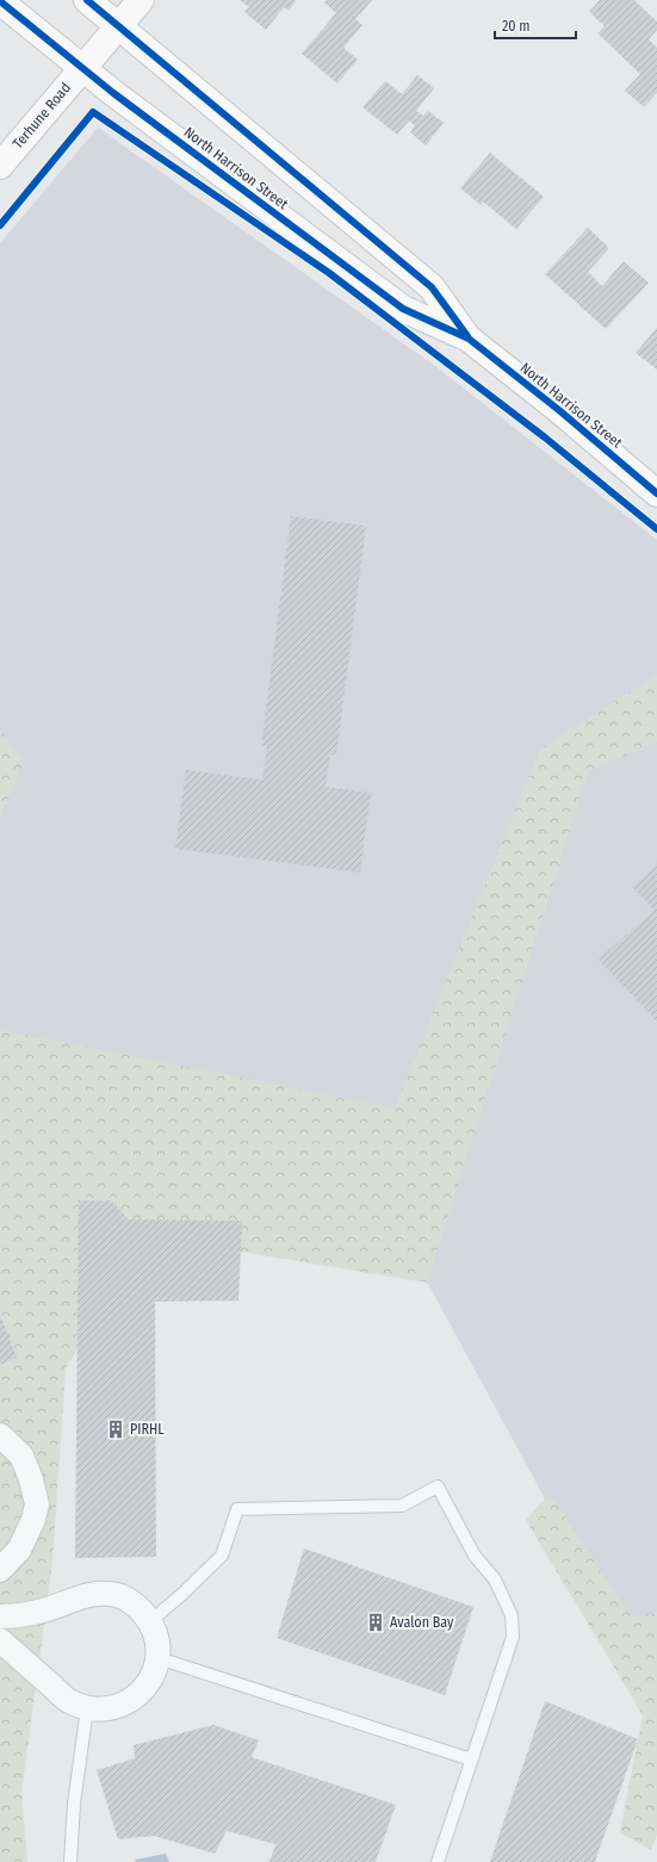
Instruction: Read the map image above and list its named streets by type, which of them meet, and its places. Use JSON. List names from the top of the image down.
{
  "streets": {
    "street": ["Terhune Road", "North Harrison Street"]
  },
  "crossings": [
    ["Terhune Road", "North Harrison Street"]
  ],
  "places": {
    "building": ["PIRHL", "Avalon Bay"]
  },
  "scale_bar": "20 m"
}
